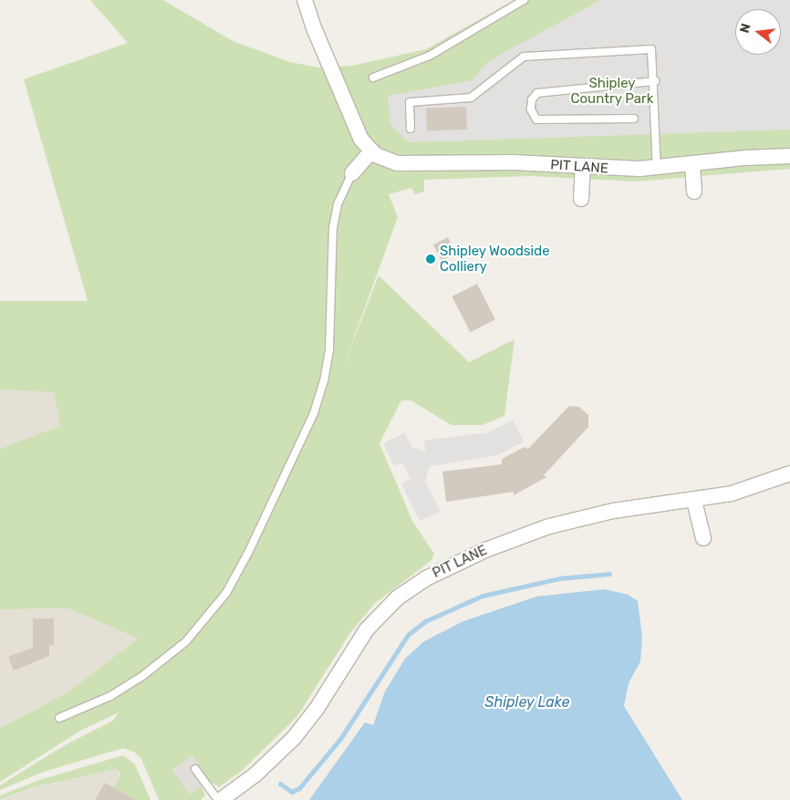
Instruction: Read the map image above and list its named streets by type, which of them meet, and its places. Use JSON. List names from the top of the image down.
{
  "streets": {
    "street": ["PIT LANE"]
  },
  "water": ["Shipley Lake"],
  "parks": ["Shipley Country Park"],
  "places": ["Shipley Woodside Colliery"],
  "north": "left"
}
